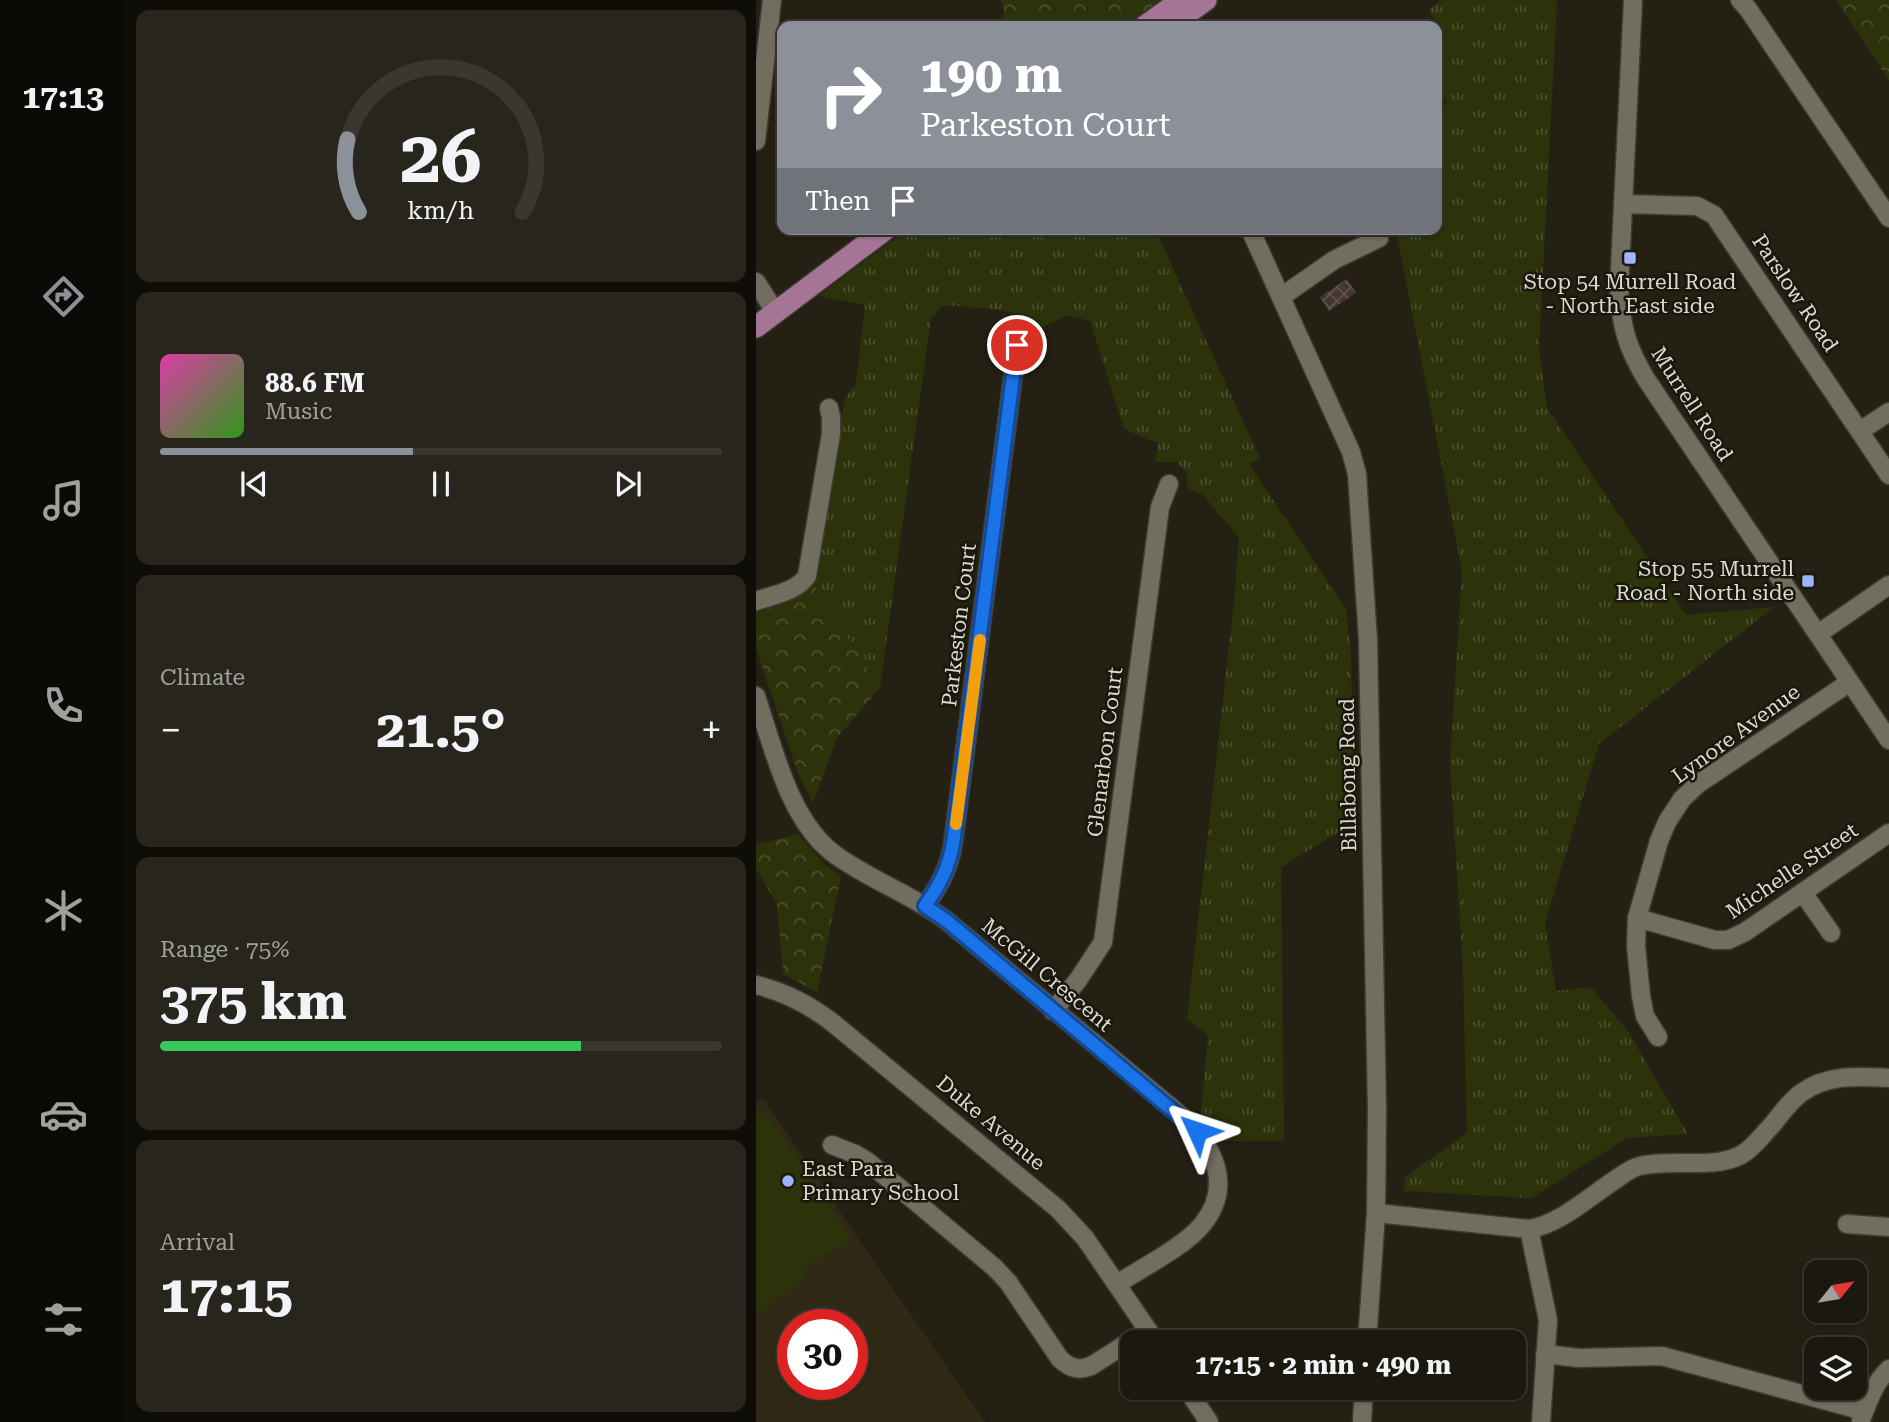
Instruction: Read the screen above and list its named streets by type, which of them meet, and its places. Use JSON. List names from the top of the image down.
{
  "streets": {
    "street": [
      "Parslow Road",
      "Murrell Road",
      "Parkeston Court",
      "Lynore Avenue",
      "Glenarbon Court",
      "Billabong Road",
      "Michelle Street",
      "McGill Crescent",
      "Duke Avenue"
    ]
  },
  "crossings": [
    ["Parslow Road", "Murrell Road"],
    ["Murrell Road", "Lynore Avenue"],
    ["Parkeston Court", "McGill Crescent"],
    ["Lynore Avenue", "Michelle Street"],
    ["Glenarbon Court", "McGill Crescent"],
    ["McGill Crescent", "Duke Avenue"]
  ],
  "places": {
    "transit": ["Stop 54 Murrell Road - North East side", "Stop 55 Murrell Road - North side"],
    "other": ["East Para Primary School"]
  },
  "north": "top right",
  "page": {
    "tabs": "17:13",
    "turn": ["190 m", "Parkeston Court"],
    "then": "Then",
    "song": ["88.6 FM", "Music"],
    "tile": [
      "Climate",
      ["Range · 75%", "375 km"],
      ["Arrival", "17:15"]
    ],
    "heat": ["−", "21.5°", "+"],
    "limit": "30",
    "trip": "17:15 · 2 min · 490 m",
    "gauge": ["26", "km/h"]
  }
}
